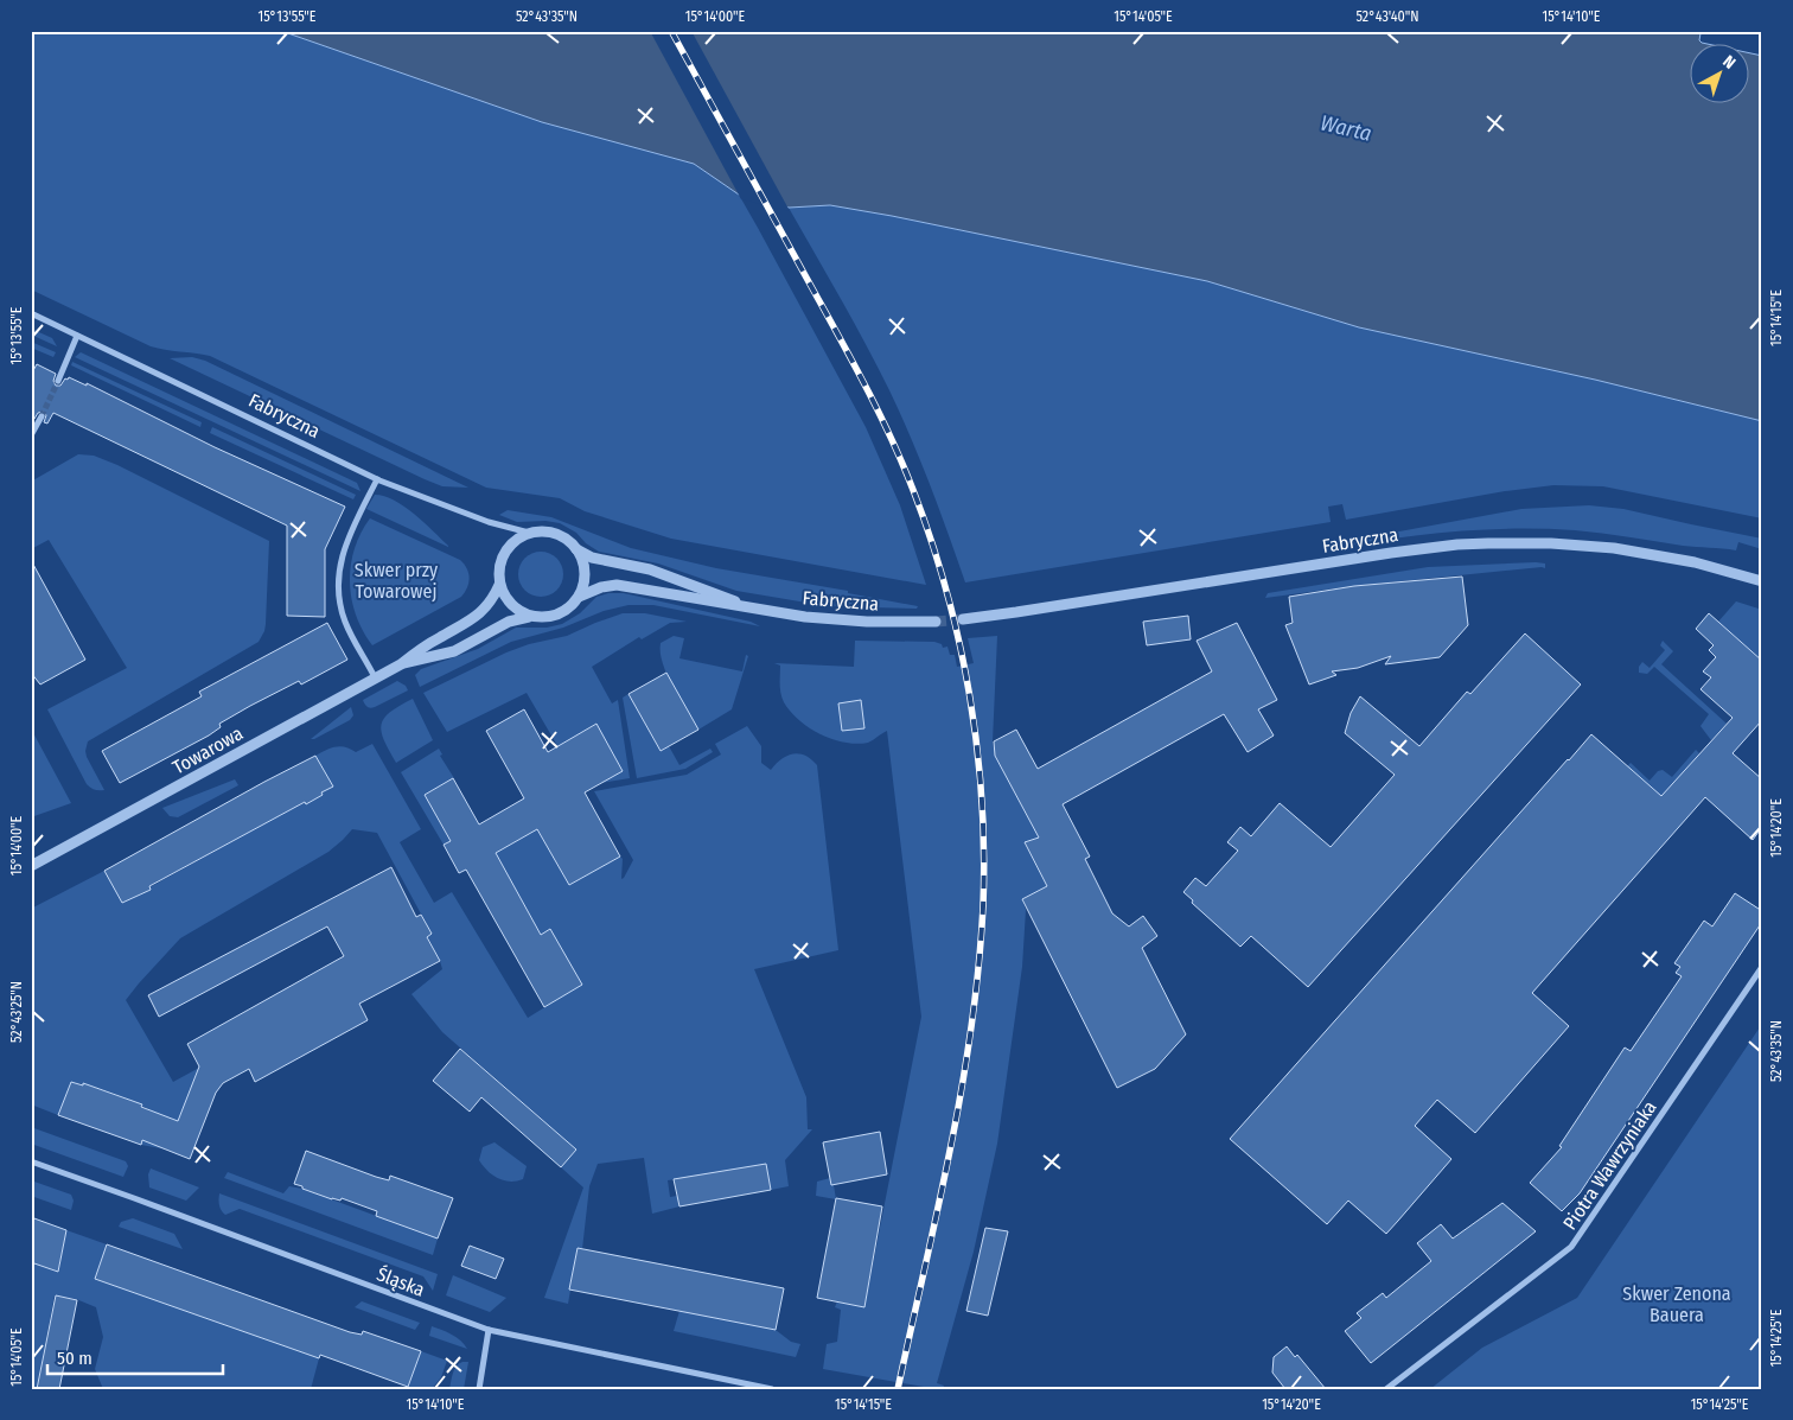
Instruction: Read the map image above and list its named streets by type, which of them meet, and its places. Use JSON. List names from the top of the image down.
{
  "streets": {
    "street": [
      "Fabryczna",
      "Towarowa",
      "Piotra Wawrzyniaka",
      "Śląska"
    ]
  },
  "crossings": [
    ["Fabryczna", "Towarowa"]
  ],
  "water": ["Warta"],
  "parks": ["Skwer przy Towarowej", "Skwer Zenona Bauera"],
  "scale_bar": "50 m",
  "north": "top right",
  "coordinates": [
    "15°13'55\"E",
    "52°43'35\"N",
    "15°14'00\"E",
    "15°14'05\"E",
    "52°43'40\"N",
    "15°14'10\"E",
    "15°14'15\"E",
    "15°14'20\"E",
    "52°43'25\"N",
    "15°14'25\"E"
  ]
}
